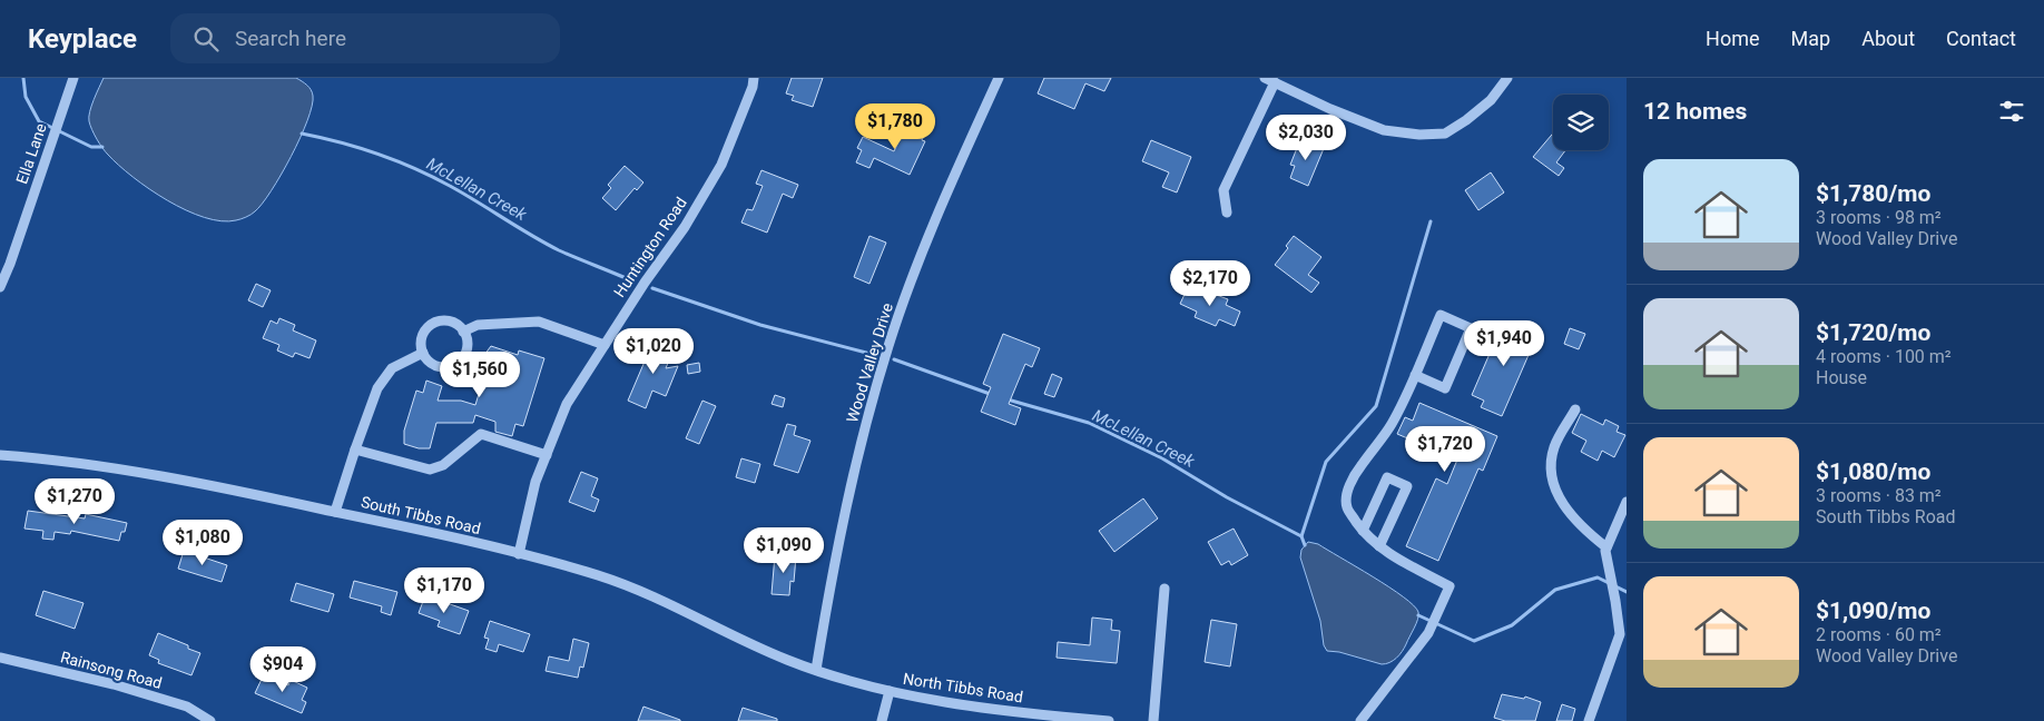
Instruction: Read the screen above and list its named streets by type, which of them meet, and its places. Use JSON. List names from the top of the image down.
{
  "streets": {
    "street": [
      "Ella Lane",
      "Huntington Road",
      "Wood Valley Drive",
      "South Tibbs Road",
      "Rainsong Road",
      "North Tibbs Road"
    ]
  },
  "crossings": [
    ["Huntington Road", "South Tibbs Road"],
    ["Wood Valley Drive", "South Tibbs Road"],
    ["Wood Valley Drive", "North Tibbs Road"],
    ["South Tibbs Road", "North Tibbs Road"]
  ],
  "water": ["McLellan Creek"],
  "page": {
    "header": "Keyplace",
    "search": "Search here",
    "nav": [
      "Home",
      "Map",
      "About",
      "Contact"
    ],
    "heading": "12 homes",
    "price": [
      "$1,780",
      "$2,030",
      "$2,170",
      "$1,940",
      "$1,020",
      "$1,560",
      "$1,720",
      "$1,270",
      "$1,080",
      "$1,090",
      "$1,170",
      "$904"
    ],
    "list": [
      {
        "name": "$1,780/mo",
        "note": "3 rooms · 98 m² · Wood Valley Drive"
      },
      {
        "name": "$1,720/mo",
        "note": "4 rooms · 100 m² · House"
      },
      {
        "name": "$1,080/mo",
        "note": "3 rooms · 83 m² · South Tibbs Road"
      },
      {
        "name": "$1,090/mo",
        "note": "2 rooms · 60 m² · Wood Valley Drive"
      }
    ]
  }
}
